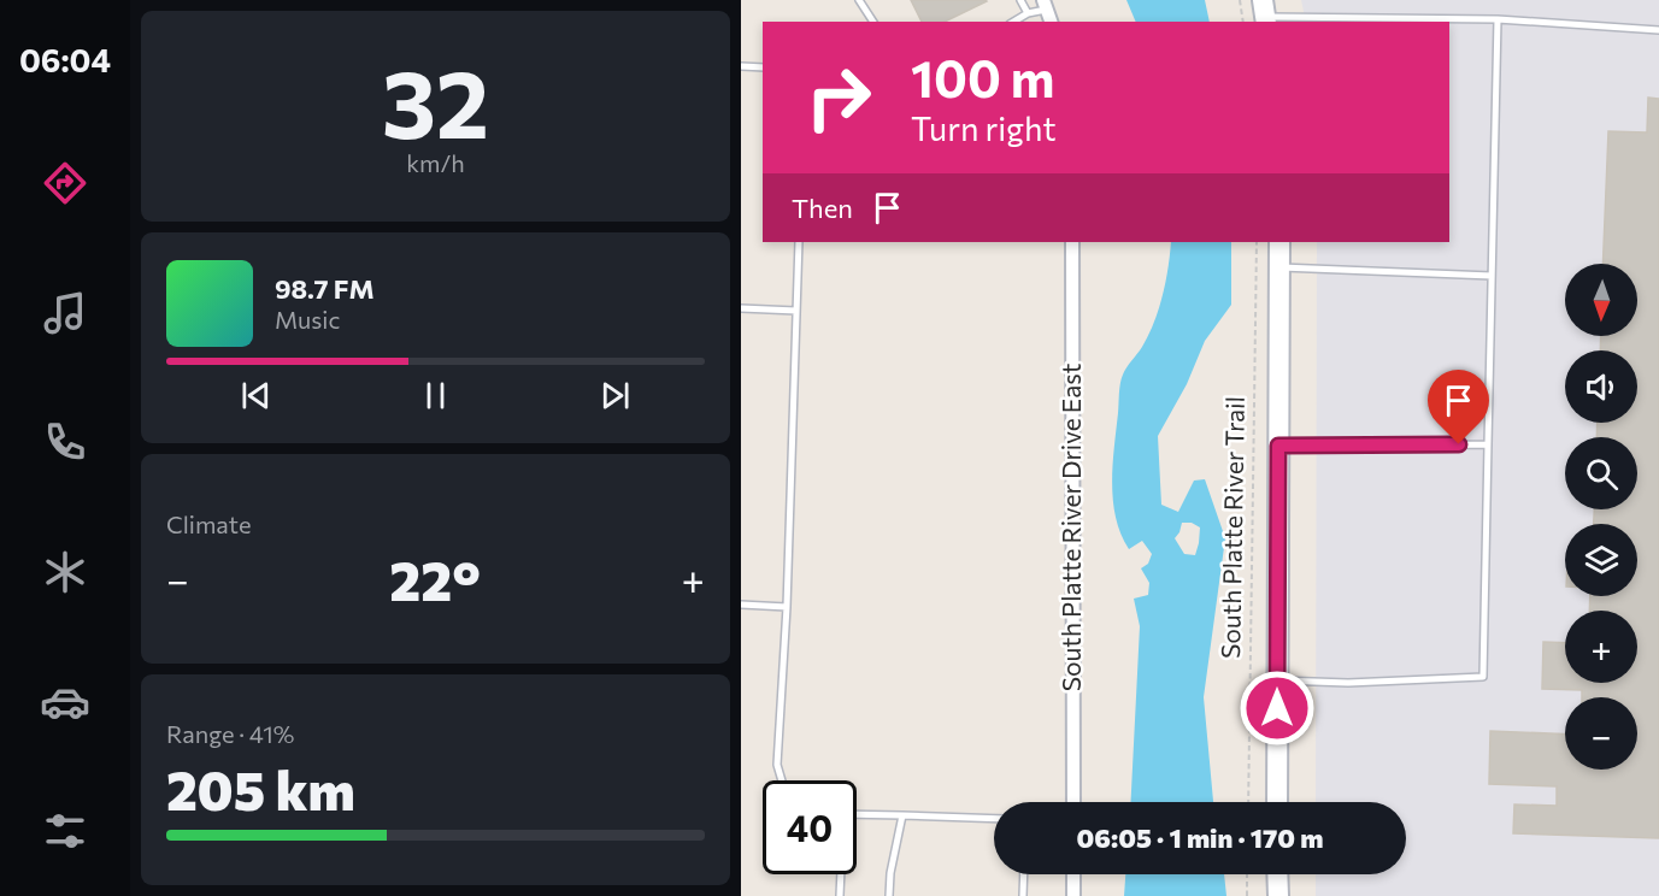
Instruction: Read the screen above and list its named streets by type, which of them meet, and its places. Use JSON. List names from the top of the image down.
{
  "streets": {
    "street": ["South Platte River Drive East"],
    "path": ["South Platte River Trail"]
  },
  "north": "bottom",
  "page": {
    "tabs": "06:04",
    "tile": [
      ["32", "km/h"],
      "Climate",
      ["Range · 41%", "205 km"]
    ],
    "turn": ["100 m", "Turn right"],
    "then": "Then",
    "song": ["98.7 FM", "Music"],
    "map_buttons": ["+", "−"],
    "heat": ["−", "22°", "+"],
    "limit": "40",
    "trip": "06:05 · 1 min · 170 m"
  }
}
